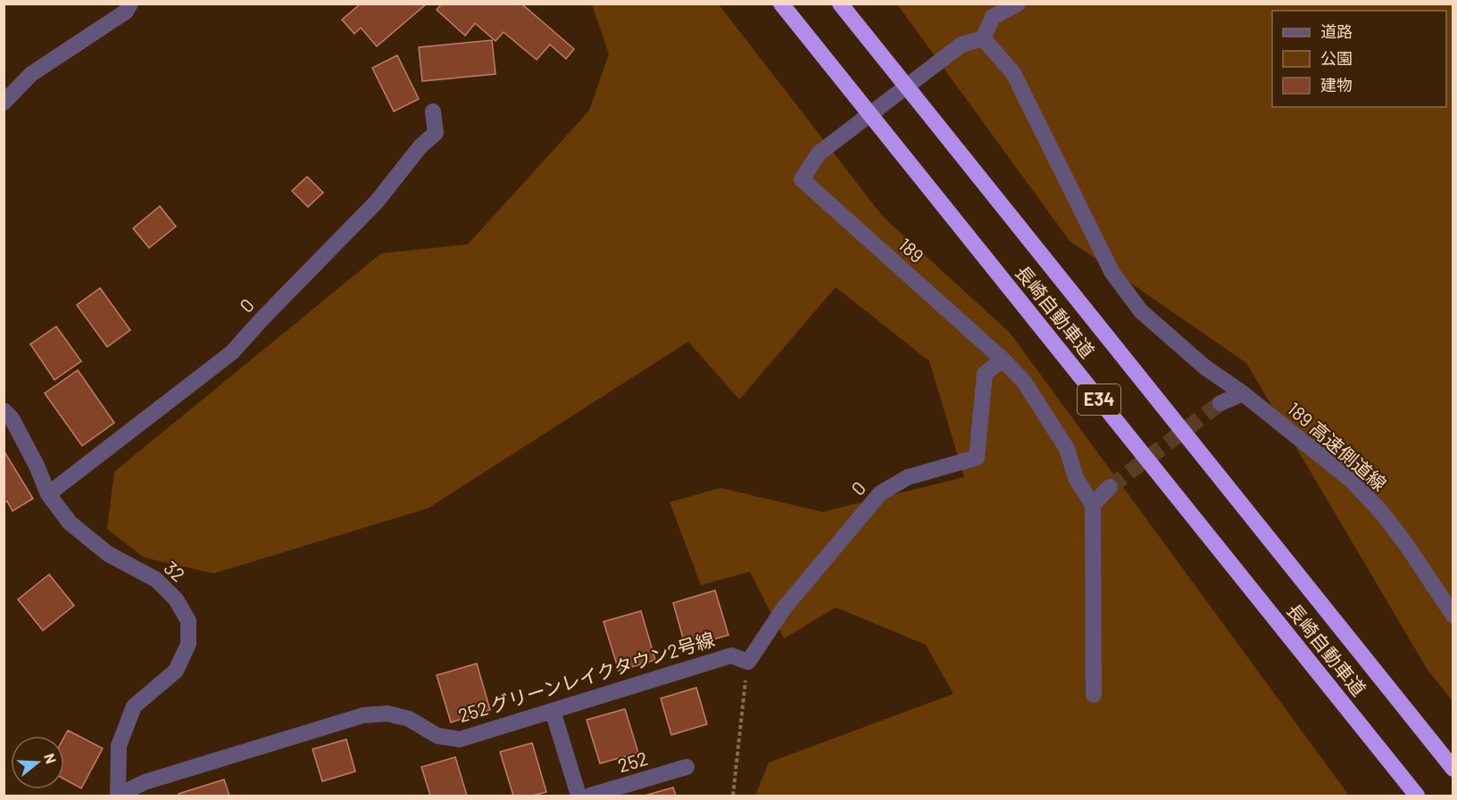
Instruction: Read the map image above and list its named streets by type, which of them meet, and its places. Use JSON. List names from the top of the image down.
{
  "streets": {
    "highway": ["長崎自動車道", "E34"],
    "street": [
      "189",
      "0",
      "189 高速側道線",
      "32",
      "252 グリーンレイクタウン2号線",
      "252"
    ]
  },
  "crossings": [
    ["189", "0"],
    ["0", "32"],
    ["0", "252 グリーンレイクタウン2号線"],
    ["32", "252 グリーンレイクタウン2号線"]
  ],
  "legend": ["道路", "公園", "建物"],
  "north": "right"
}
